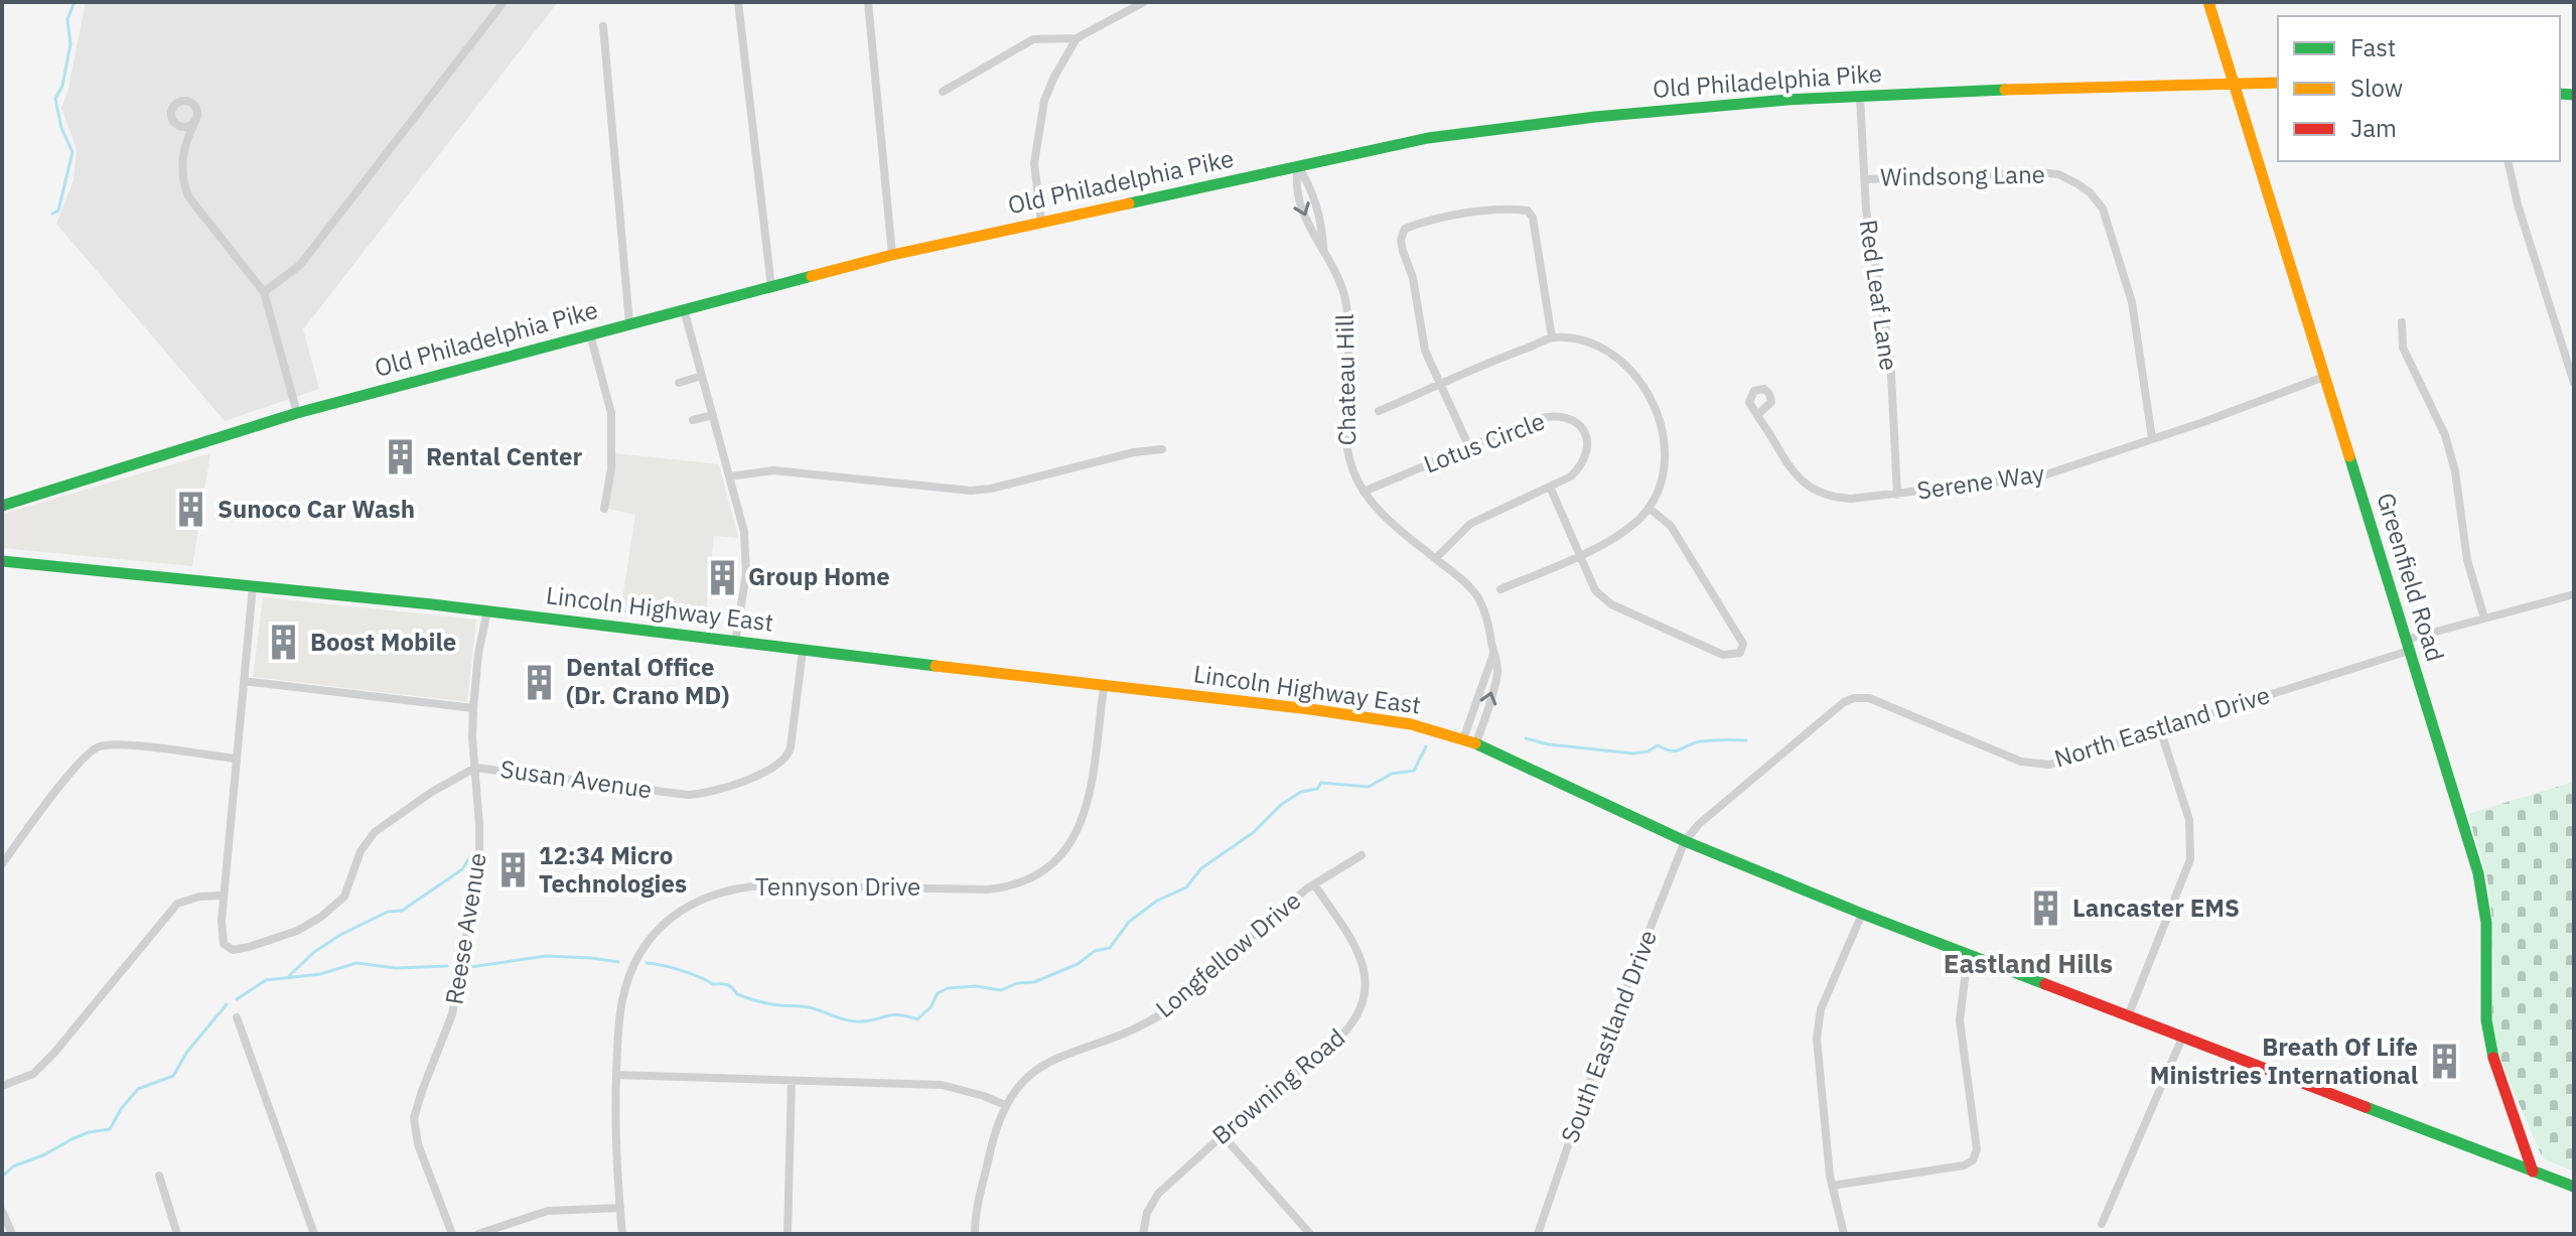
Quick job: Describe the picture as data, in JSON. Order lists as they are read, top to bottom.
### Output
{
  "streets": {
    "main road": ["Old Philadelphia Pike", "Greenfield Road", "Lincoln Highway East"],
    "street": [
      "Windsong Lane",
      "Red Leaf Lane",
      "Chateau Hill",
      "Lotus Circle",
      "Serene Way",
      "North Eastland Drive",
      "Susan Avenue",
      "Tennyson Drive",
      "Reese Avenue",
      "Longfellow Drive",
      "South Eastland Drive",
      "Browning Road"
    ]
  },
  "crossings": [
    ["Old Philadelphia Pike", "Red Leaf Lane"],
    ["Old Philadelphia Pike", "Chateau Hill"],
    ["Old Philadelphia Pike", "Greenfield Road"],
    ["Windsong Lane", "Red Leaf Lane"],
    ["Windsong Lane", "Serene Way"],
    ["Red Leaf Lane", "Serene Way"],
    ["Chateau Hill", "Lotus Circle"],
    ["Chateau Hill", "Lincoln Highway East"],
    ["Serene Way", "Greenfield Road"],
    ["Greenfield Road", "Lincoln Highway East"],
    ["Greenfield Road", "North Eastland Drive"],
    ["Lincoln Highway East", "North Eastland Drive"],
    ["Lincoln Highway East", "Susan Avenue"],
    ["Lincoln Highway East", "Tennyson Drive"],
    ["Lincoln Highway East", "Reese Avenue"],
    ["Lincoln Highway East", "South Eastland Drive"],
    ["North Eastland Drive", "South Eastland Drive"],
    ["Susan Avenue", "Reese Avenue"],
    ["Longfellow Drive", "Browning Road"]
  ],
  "districts": ["Eastland Hills"],
  "places": {
    "building": [
      "Rental Center",
      "Sunoco Car Wash",
      "Group Home",
      "Boost Mobile",
      "Dental Office (Dr. Crano MD)",
      "12:34 Micro Technologies",
      "Lancaster EMS",
      "Breath Of Life Ministries International"
    ]
  },
  "legend": ["Fast", "Slow", "Jam"]
}
